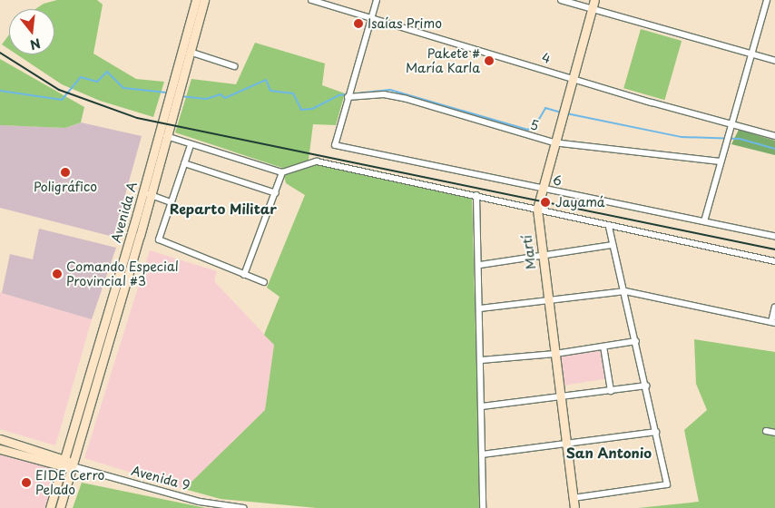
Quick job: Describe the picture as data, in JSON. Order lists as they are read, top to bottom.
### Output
{
  "streets": {
    "main road": ["Avenida A", "Martí", "Avenida 9"],
    "street": ["4", "5", "6"]
  },
  "crossings": [
    ["4", "Martí"],
    ["5", "6"],
    ["5", "Martí"],
    ["6", "Martí"],
    ["Avenida A", "Avenida 9"]
  ],
  "districts": ["Reparto Militar", "San Antonio"],
  "places": [
    "Isaías Primo",
    "Pakete # María Karla",
    "Poligráfico",
    "Jayamá",
    "Comando Especial Provincial #3",
    "EIDE Cerro Pelado"
  ],
  "north": "bottom"
}
